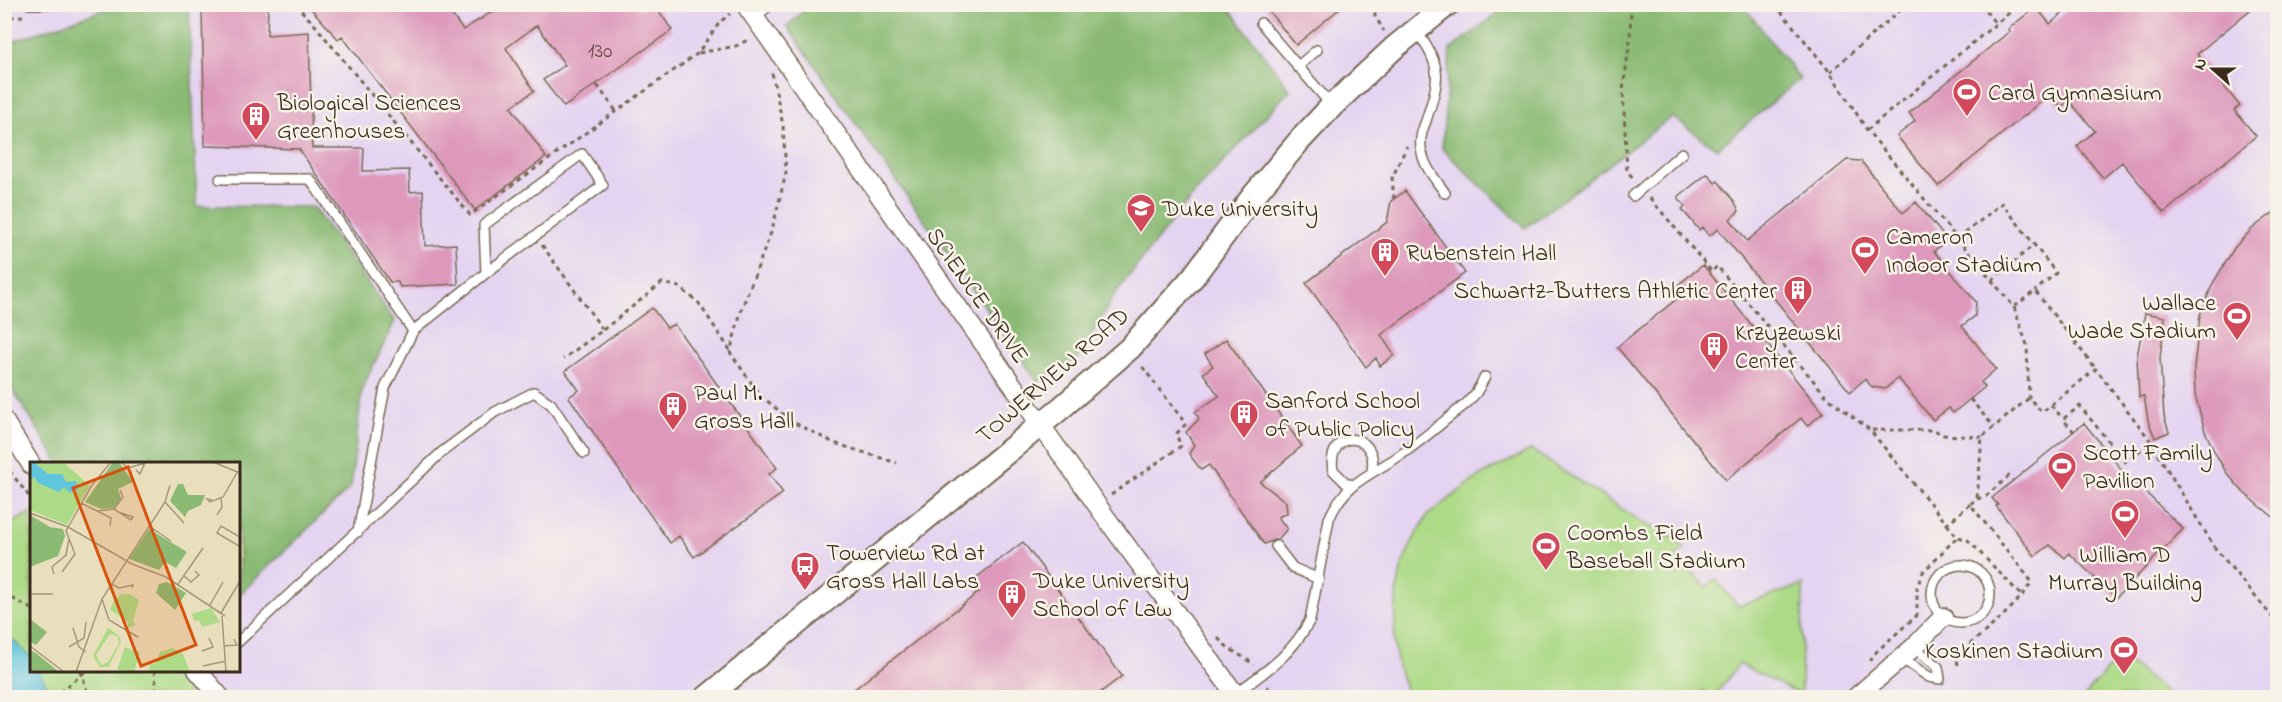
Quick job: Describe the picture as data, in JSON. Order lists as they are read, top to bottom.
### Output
{
  "streets": {
    "street": ["SCIENCE DRIVE", "TOWERVIEW ROAD"]
  },
  "crossings": [
    ["SCIENCE DRIVE", "TOWERVIEW ROAD"]
  ],
  "places": {
    "sports": [
      "Card Gymnasium",
      "Cameron Indoor Stadium",
      "Wallace Wade Stadium",
      "Scott Family Pavilion",
      "William D Murray Building",
      "Coombs Field Baseball Stadium",
      "Koskinen Stadium"
    ],
    "building": [
      "Biological Sciences Greenhouses",
      "Rubenstein Hall",
      "Schwartz-Butters Athletic Center",
      "Krzyzewski Center",
      "Paul M. Gross Hall",
      "Sanford School of Public Policy",
      "Duke University School of Law"
    ],
    "school or university": ["Duke University"],
    "bus stop": ["Towerview Rd at Gross Hall Labs"]
  },
  "house_numbers": ["130"],
  "north": "left"
}
